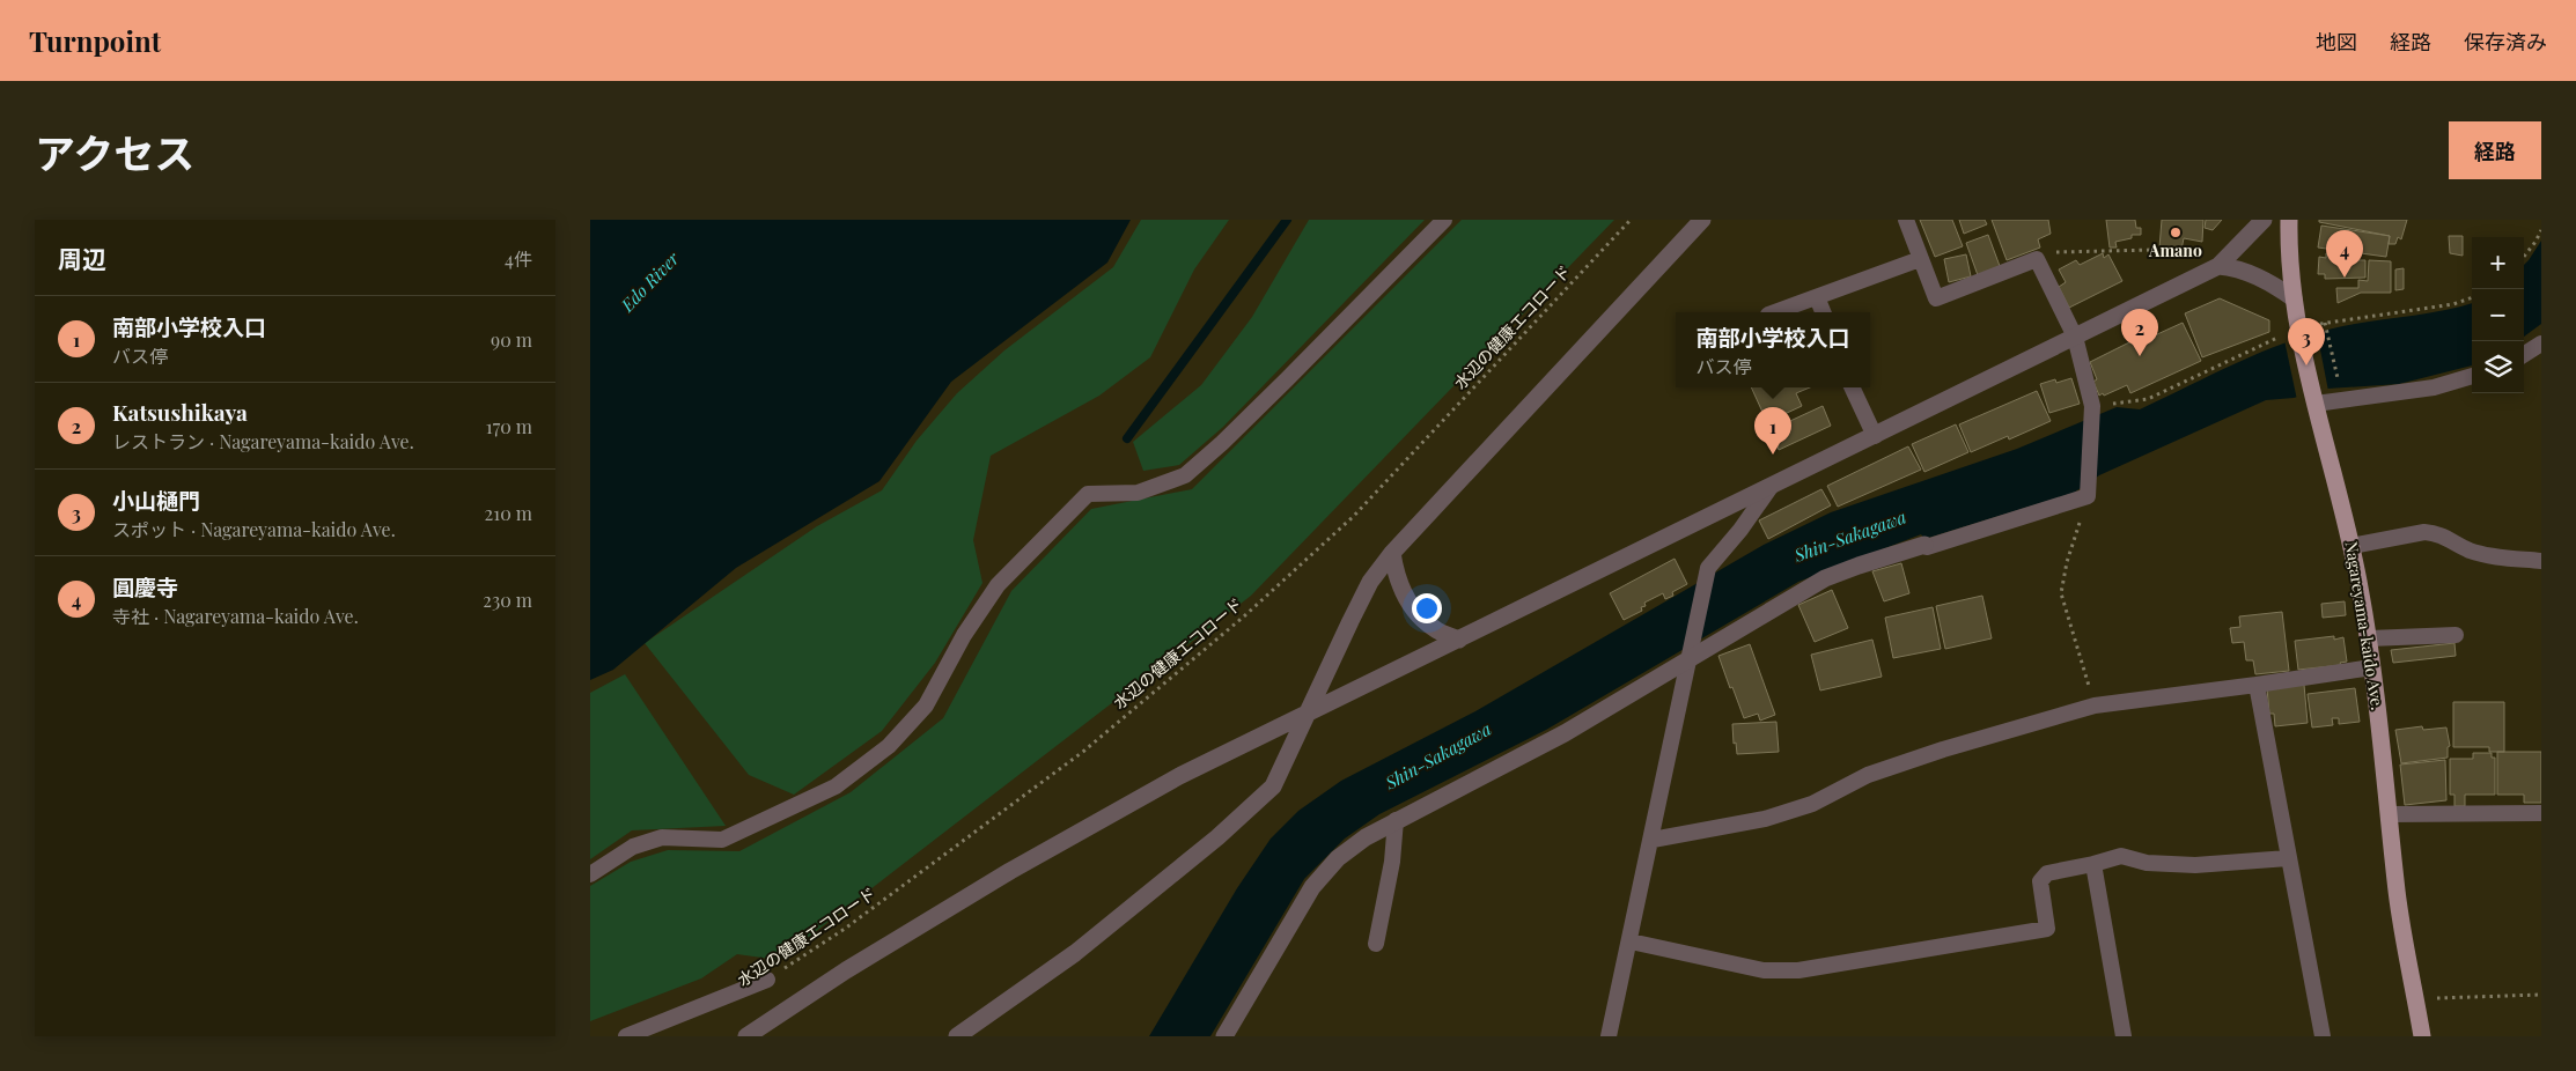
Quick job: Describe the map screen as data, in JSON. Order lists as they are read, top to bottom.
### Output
{
  "streets": {
    "main road": ["Nagareyama-kaido Ave."],
    "path": ["水辺の健康エコロード"]
  },
  "water": ["Edo River", "Shin-Sakagawa"],
  "places": ["Amano"],
  "page": {
    "header": "Turnpoint",
    "nav": ["地図", "経路", "保存済み"],
    "title": "アクセス",
    "buttons": "経路",
    "heading": ["周辺", "4件"],
    "pins": [
      "4",
      "2",
      "3",
      "1"
    ],
    "map_buttons": ["+", "−"],
    "list": [
      {
        "mark": "1",
        "name": "南部小学校入口",
        "note": "バス停",
        "value": "90 m"
      },
      {
        "mark": "2",
        "name": "Katsushikaya",
        "note": "レストラン · Nagareyama-kaido Ave.",
        "value": "170 m"
      },
      {
        "mark": "3",
        "name": "小山樋門",
        "note": "スポット · Nagareyama-kaido Ave.",
        "value": "210 m"
      },
      {
        "mark": "4",
        "name": "圓慶寺",
        "note": "寺社 · Nagareyama-kaido Ave.",
        "value": "230 m"
      }
    ],
    "popup": ["南部小学校入口", "バス停"]
  }
}
